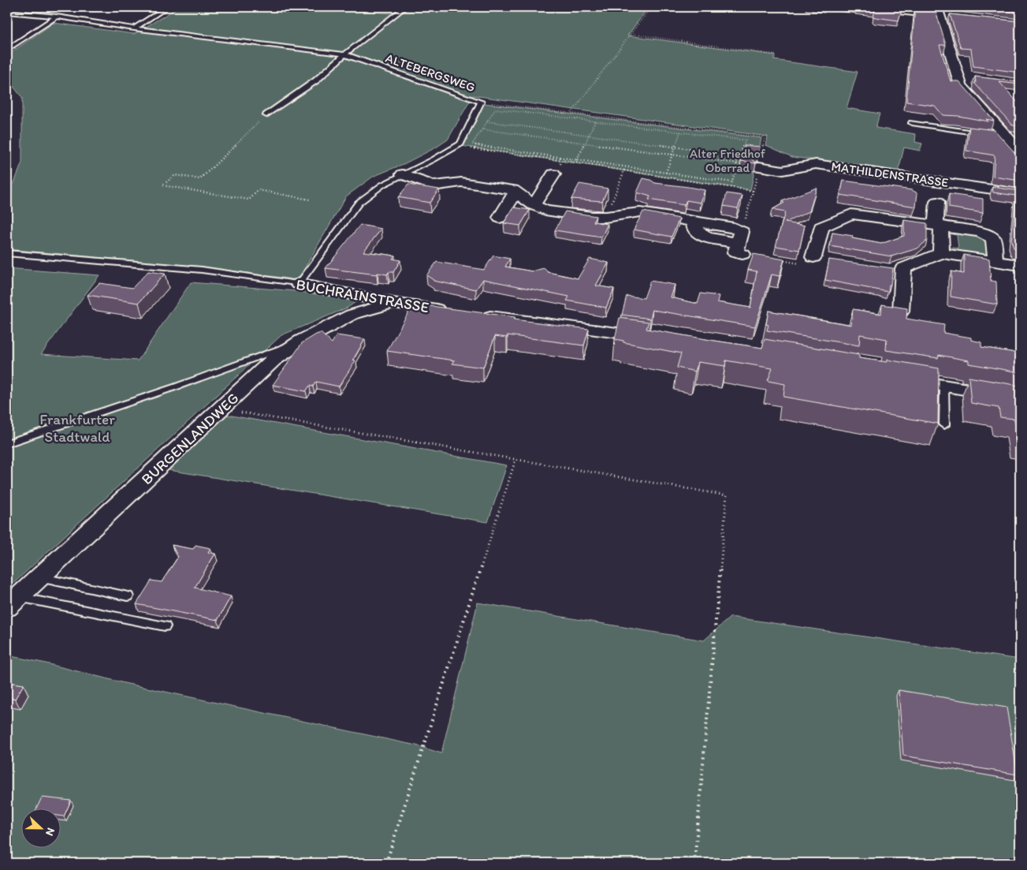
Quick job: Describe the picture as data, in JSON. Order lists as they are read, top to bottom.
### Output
{
  "streets": {
    "street": ["MATHILDENSTRASSE", "BUCHRAINSTRASSE", "BURGENLANDWEG"],
    "lane": ["ALTEBERGSWEG"]
  },
  "crossings": [
    ["BUCHRAINSTRASSE", "BURGENLANDWEG"]
  ],
  "parks": ["Alter Friedhof Oberrad", "Frankfurter Stadtwald"],
  "north": "right"
}
